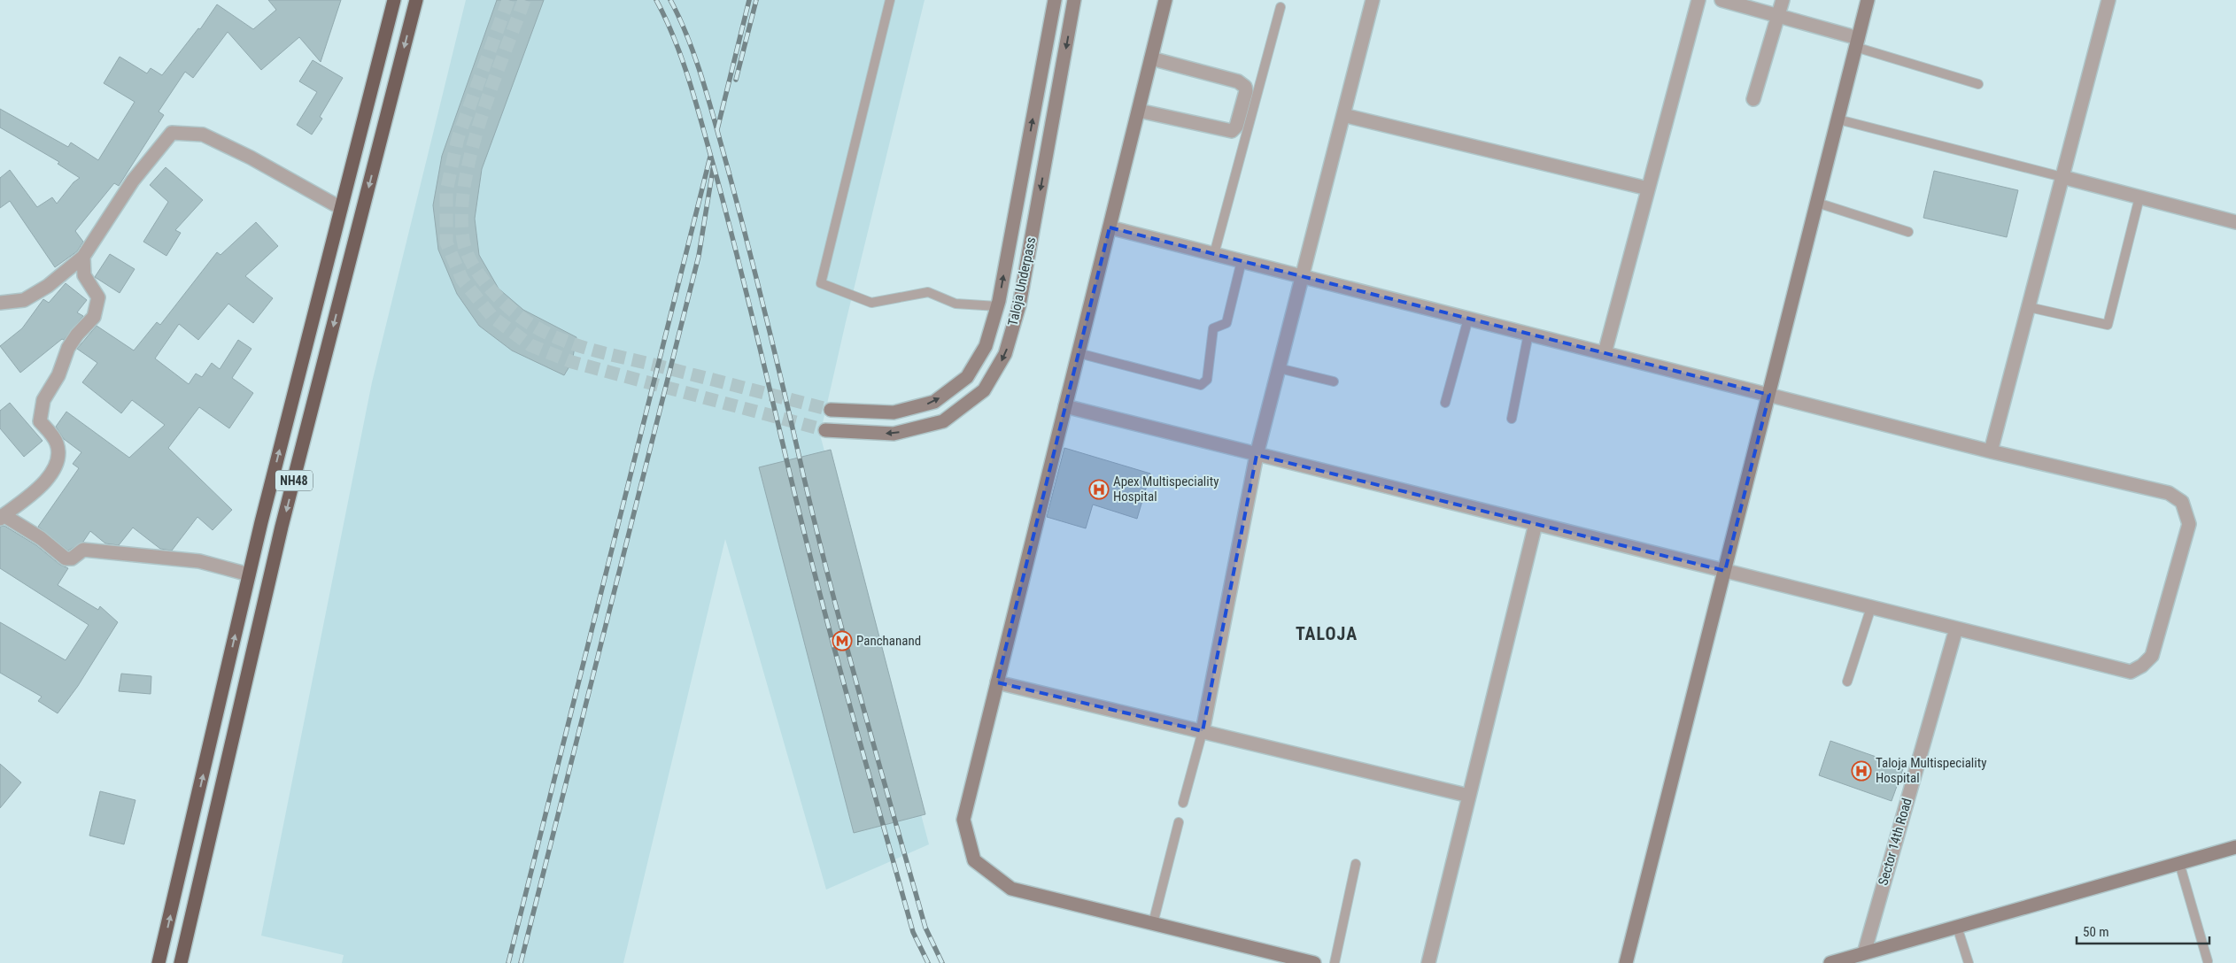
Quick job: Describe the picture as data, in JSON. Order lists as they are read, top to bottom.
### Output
{
  "streets": {
    "highway": ["NH48"],
    "street": ["Taloja Underpass", "Sector 14th Road"]
  },
  "districts": ["TALOJA"],
  "places": {
    "hospital": ["Apex Multispeciality Hospital", "Taloja Multispeciality Hospital"],
    "metro station": ["Panchanand"]
  },
  "scale_bar": "50 m"
}
